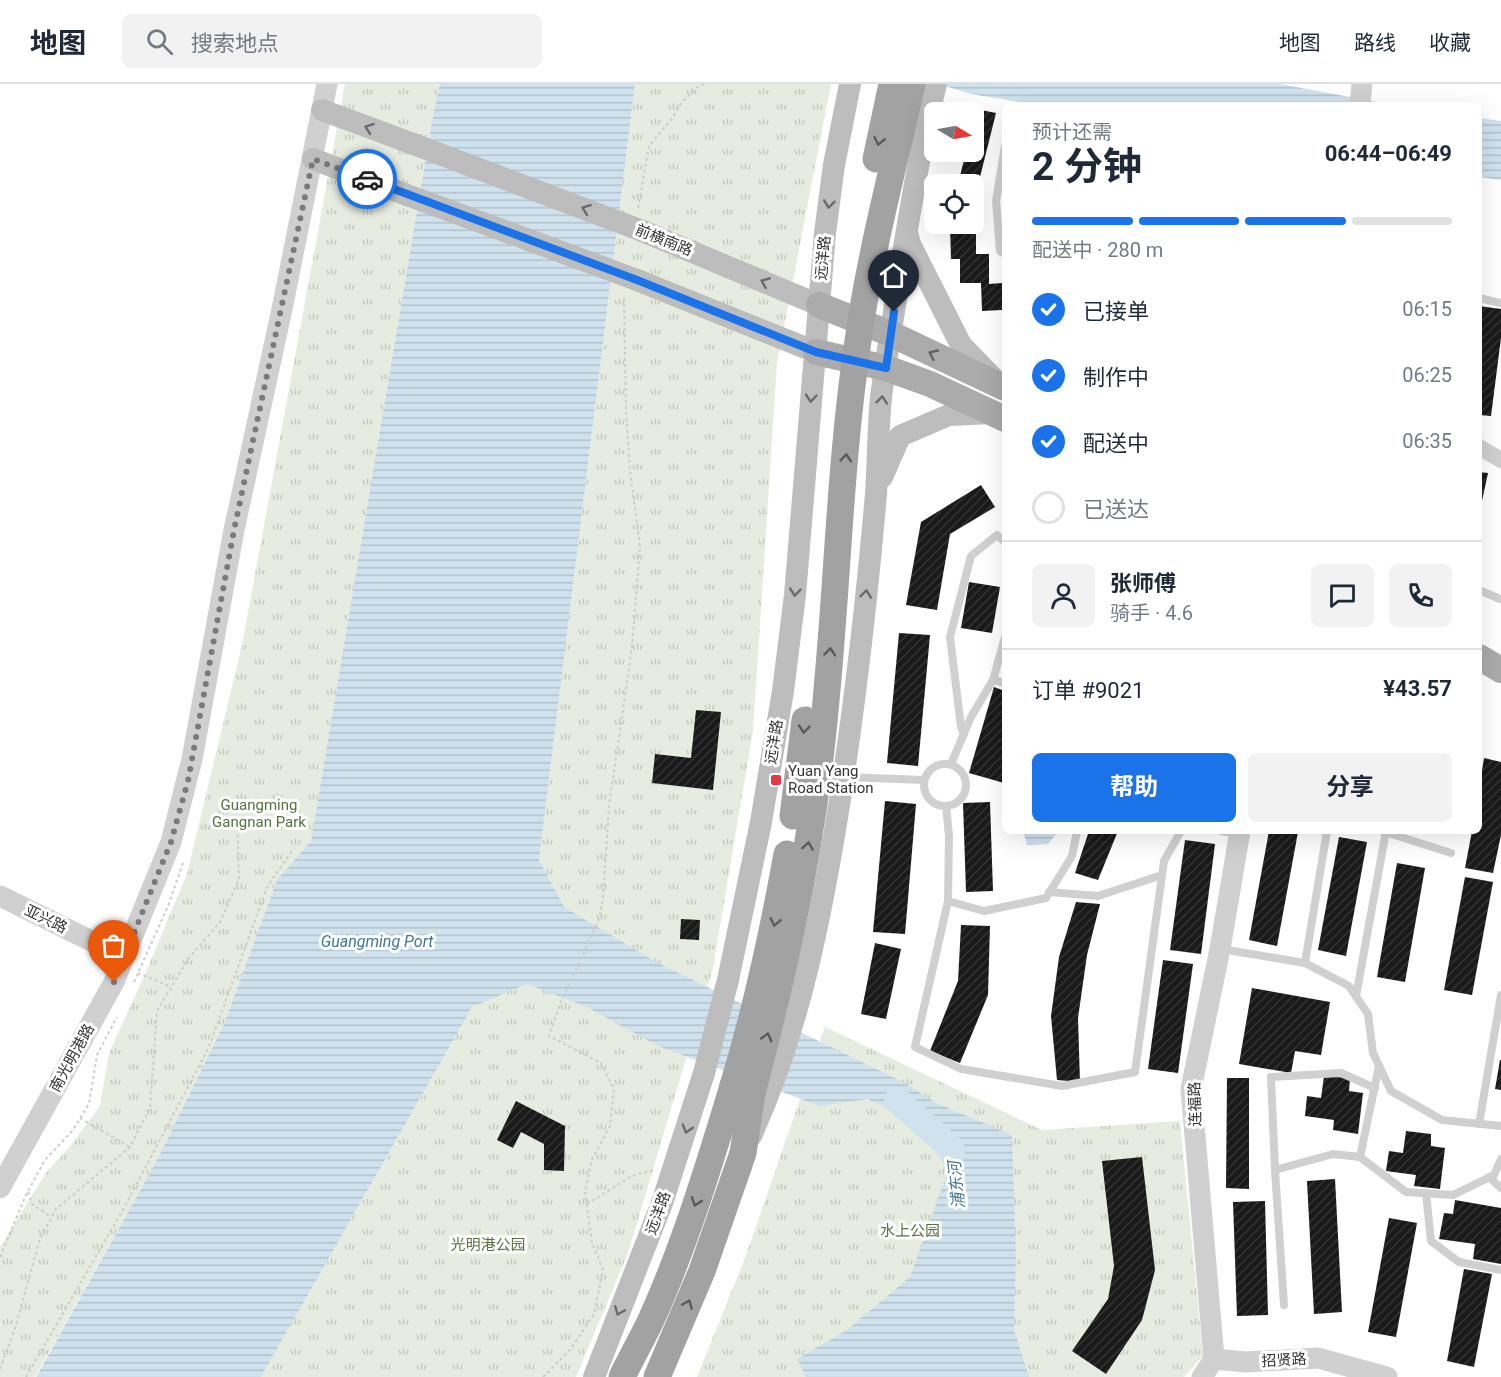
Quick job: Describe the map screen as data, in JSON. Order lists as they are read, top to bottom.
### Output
{
  "streets": {
    "main road": ["前横南路", "远洋路"],
    "street": [
      "亚兴路",
      "南光明港路",
      "连福路",
      "招贤路"
    ]
  },
  "crossings": [
    ["前横南路", "远洋路"],
    ["前横南路", "南光明港路"],
    ["亚兴路", "南光明港路"],
    ["连福路", "招贤路"]
  ],
  "water": ["Guangming Port", "浦东河"],
  "parks": ["Guangming Gangnan Park", "水上公园", "光明港公园"],
  "places": {
    "transit": ["Yuan Yang Road Station"]
  },
  "north": "right",
  "page": {
    "header": "地图",
    "search": "搜索地点",
    "nav": ["地图", "路线", "收藏"],
    "heading": ["2 分钟", "预计还需", "06:44–06:49"],
    "panel": [
      "张师傅",
      "骑手 · 4.6",
      "订单 #9021",
      "¥43.57"
    ],
    "bar": "配送中 · 280 m",
    "list": [
      ["已接单", "06:15"],
      ["制作中", "06:25"],
      ["配送中", "06:35"],
      "已送达"
    ],
    "buttons": ["帮助", "分享"]
  }
}
